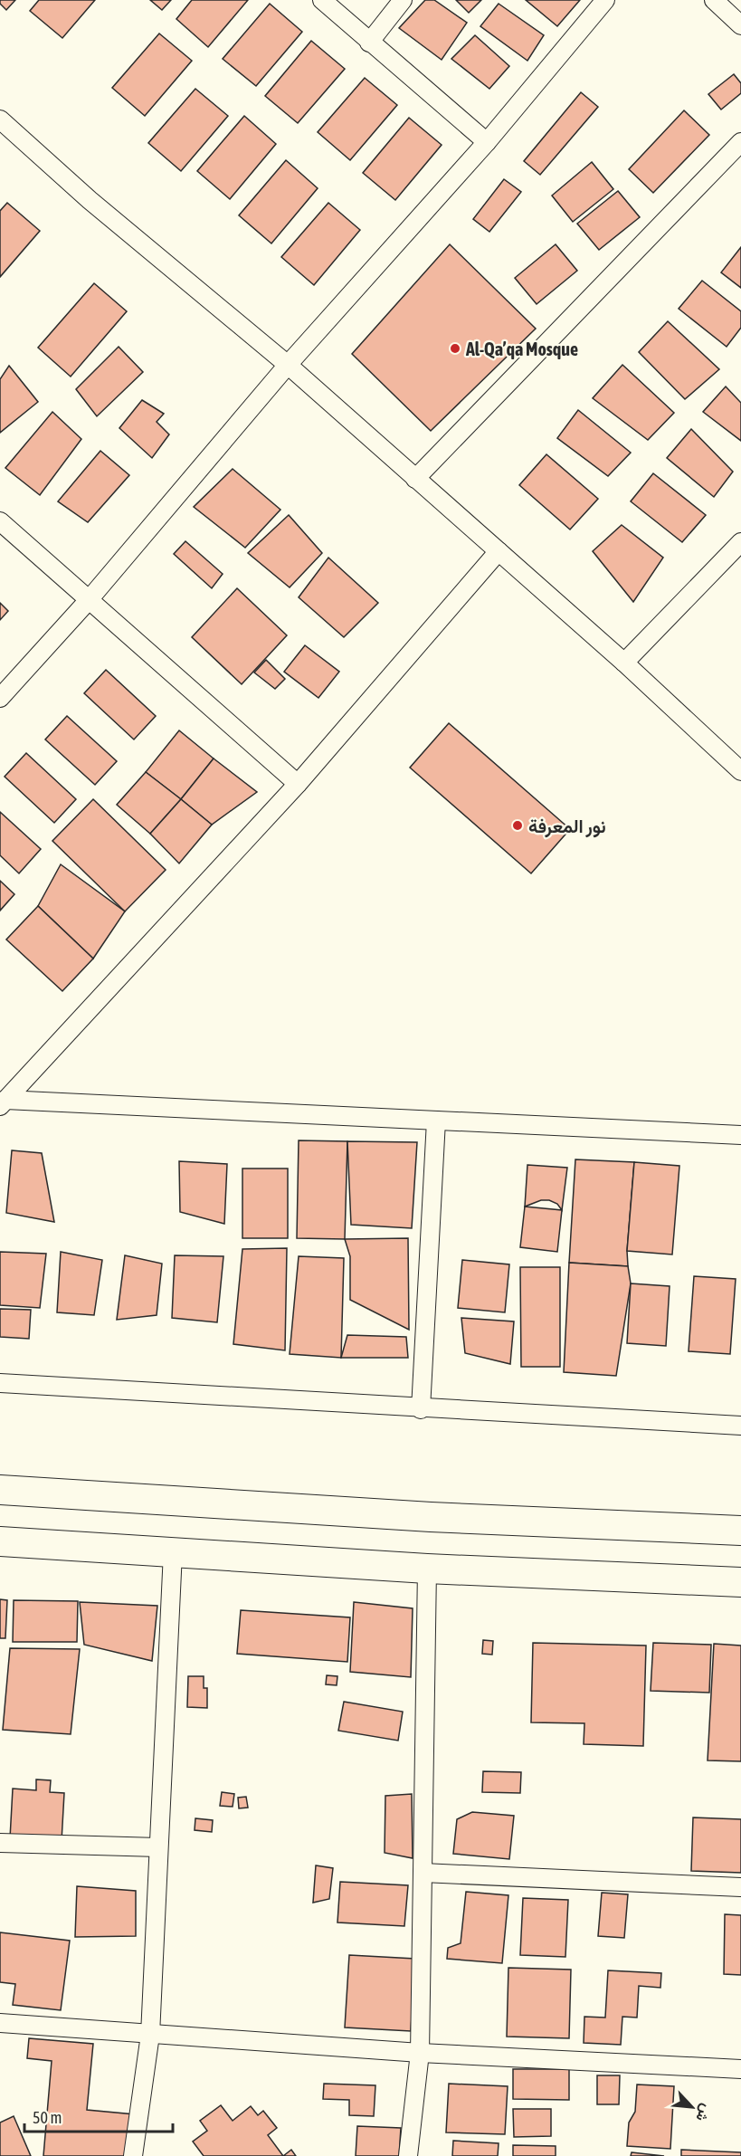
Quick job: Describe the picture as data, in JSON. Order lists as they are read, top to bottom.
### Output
{
  "places": ["Al-Qa’qa Mosque", "نور المعرفة"],
  "scale_bar": "50 m",
  "north": "bottom right"
}
